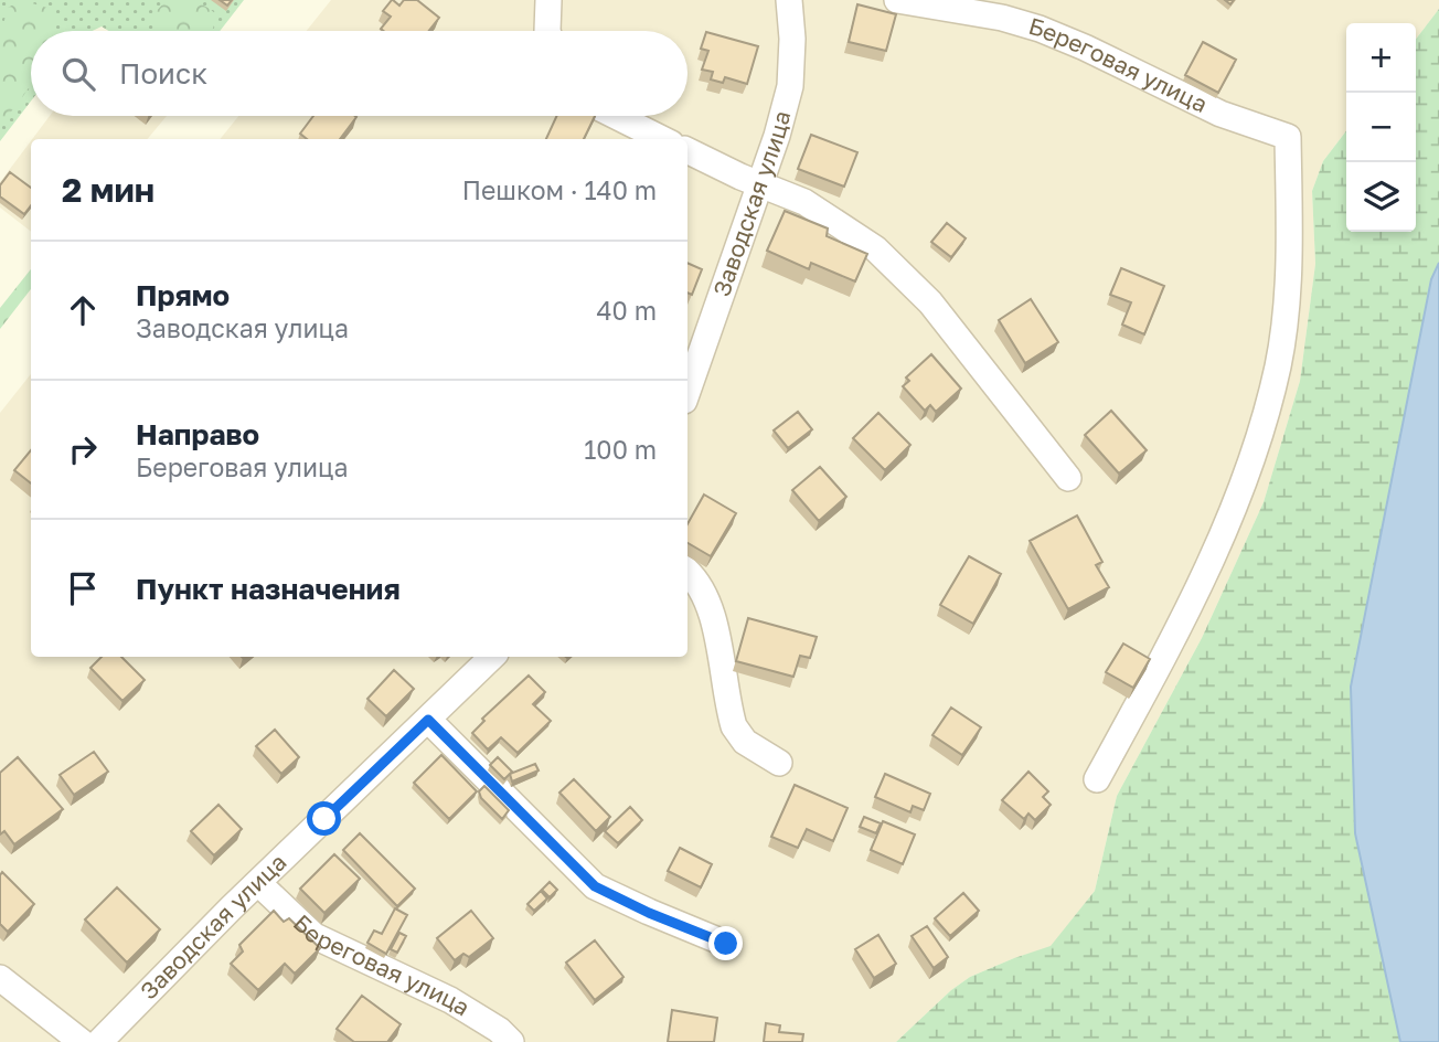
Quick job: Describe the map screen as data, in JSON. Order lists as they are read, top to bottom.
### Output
{
  "streets": {
    "street": ["Береговая улица", "Заводская улица"]
  },
  "crossings": [
    ["Береговая улица", "Заводская улица"]
  ],
  "page": {
    "map_buttons": ["+", "−"],
    "search": "Поиск",
    "heading": ["2 мин", "Пешком · 140 m"],
    "list": [
      ["Прямо", "Заводская улица", "40 m"],
      ["Направо", "Береговая улица", "100 m"],
      "Пункт назначения"
    ]
  }
}
